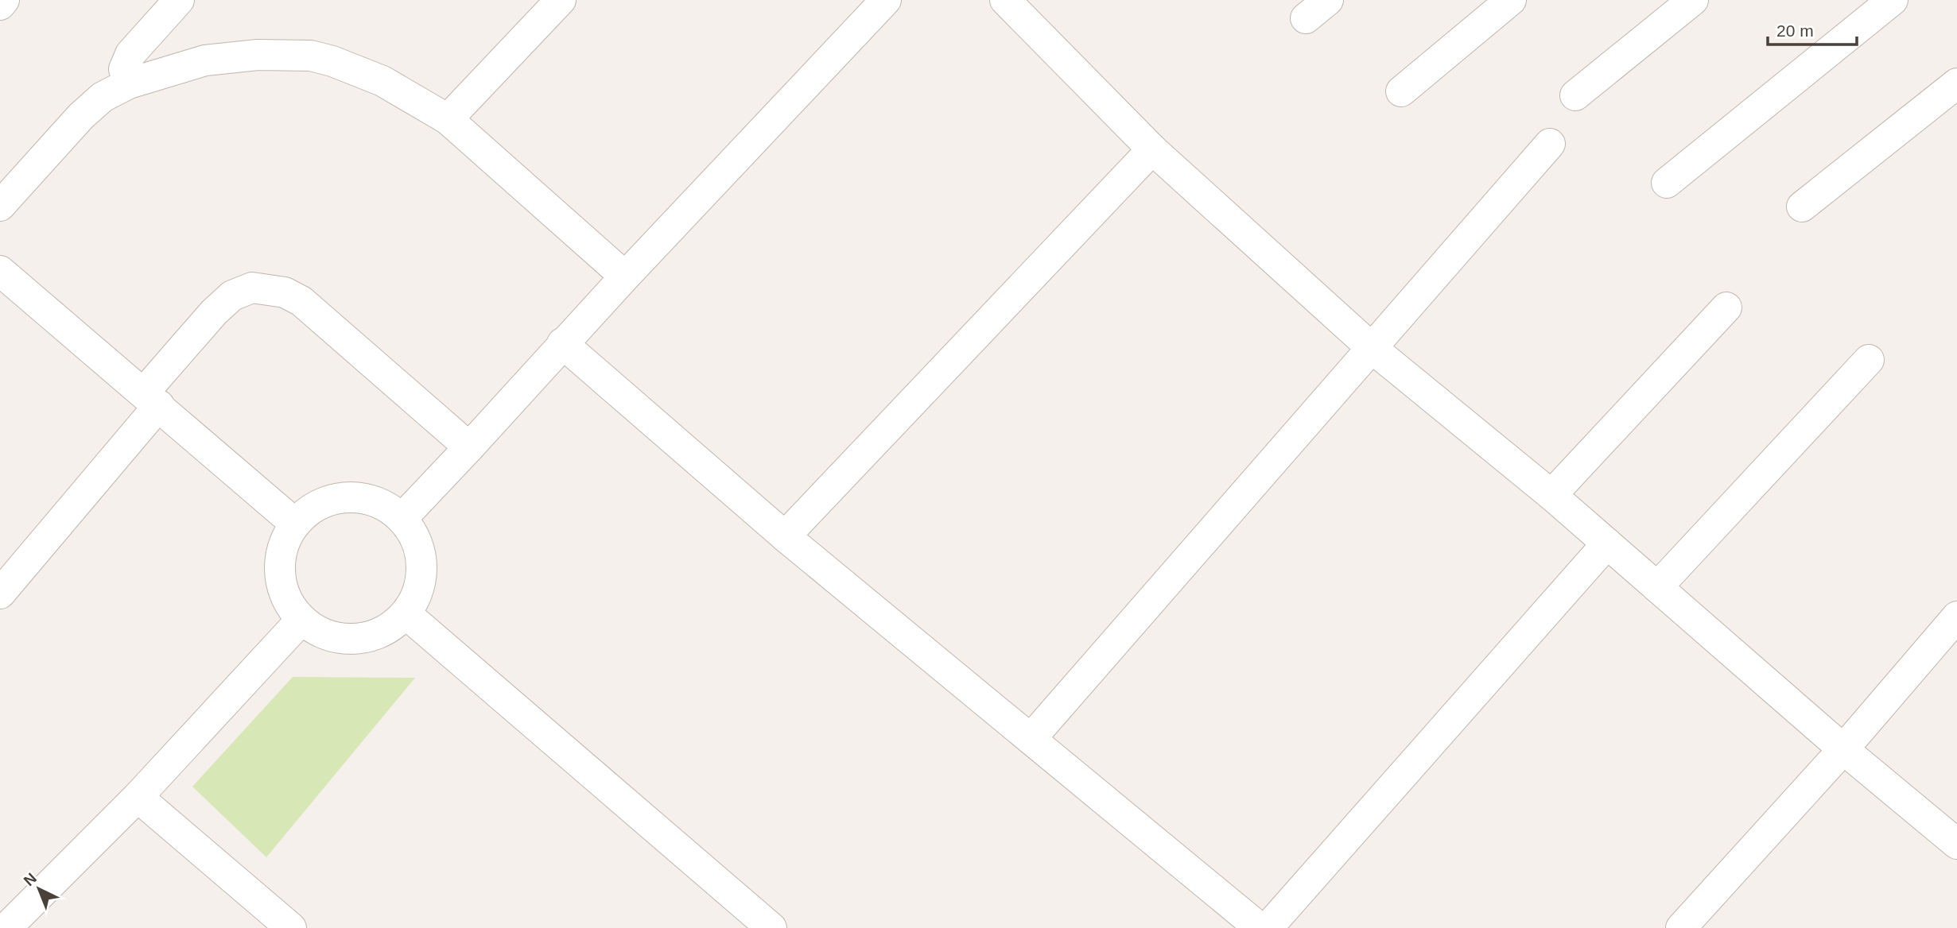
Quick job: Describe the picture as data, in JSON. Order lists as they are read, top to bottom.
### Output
{
  "scale_bar": "20 m",
  "north": "top left"
}
